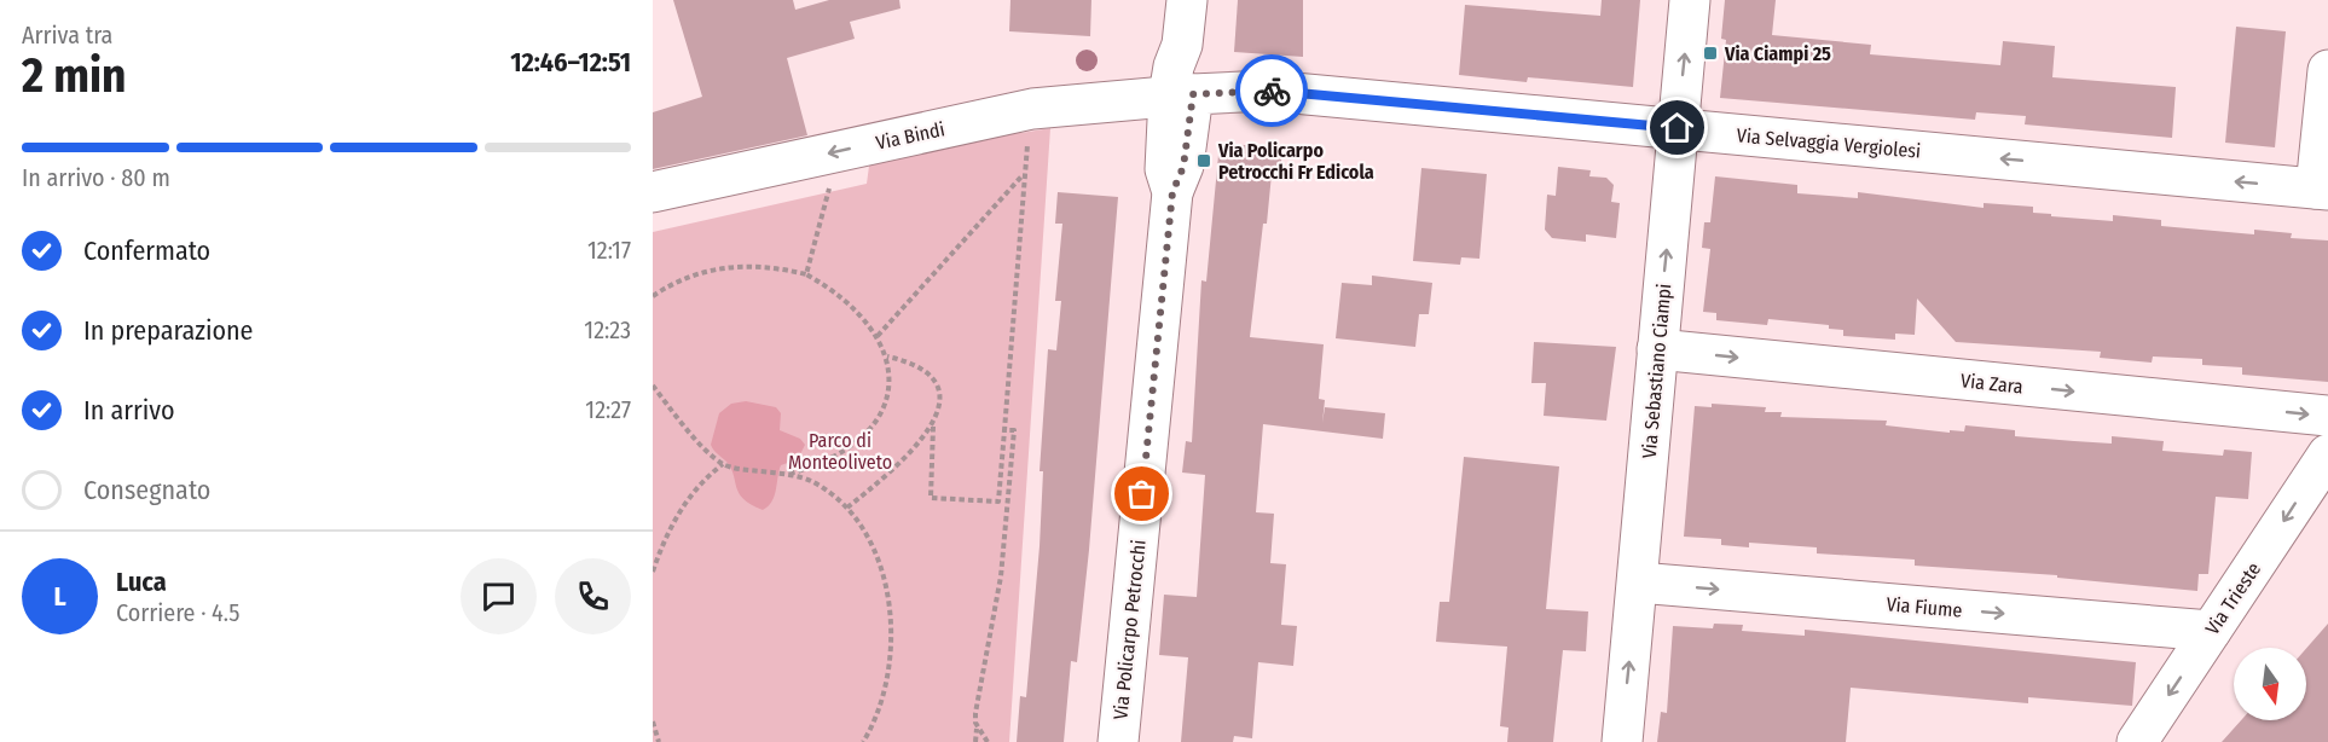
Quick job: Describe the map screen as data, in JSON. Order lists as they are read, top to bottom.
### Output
{
  "streets": {
    "street": [
      "Via Bindi",
      "Via Selvaggia Vergiolesi",
      "Via Sebastiano Ciampi",
      "Via Zara",
      "Via Trieste",
      "Via Fiume",
      "Via Policarpo Petrocchi"
    ]
  },
  "crossings": [
    ["Via Bindi", "Via Selvaggia Vergiolesi"],
    ["Via Bindi", "Via Policarpo Petrocchi"],
    ["Via Selvaggia Vergiolesi", "Via Sebastiano Ciampi"],
    ["Via Selvaggia Vergiolesi", "Via Policarpo Petrocchi"],
    ["Via Sebastiano Ciampi", "Via Zara"],
    ["Via Sebastiano Ciampi", "Via Fiume"],
    ["Via Trieste", "Via Fiume"]
  ],
  "one_way": [
    "Via Selvaggia Vergiolesi",
    "Via Sebastiano Ciampi",
    "Via Zara",
    "Via Trieste",
    "Via Fiume"
  ],
  "parks": ["Parco di Monteoliveto"],
  "places": {
    "transit": ["Via Ciampi 25", "Via Policarpo Petrocchi Fr Edicola"]
  },
  "north": "bottom",
  "page": {
    "heading": ["2 min", "Arriva tra", "12:46–12:51"],
    "panel": ["Luca", "Corriere · 4.5"],
    "bar": "In arrivo · 80 m",
    "list": [
      ["Confermato", "12:17"],
      ["In preparazione", "12:23"],
      ["In arrivo", "12:27"],
      "Consegnato"
    ],
    "round": "L"
  }
}
